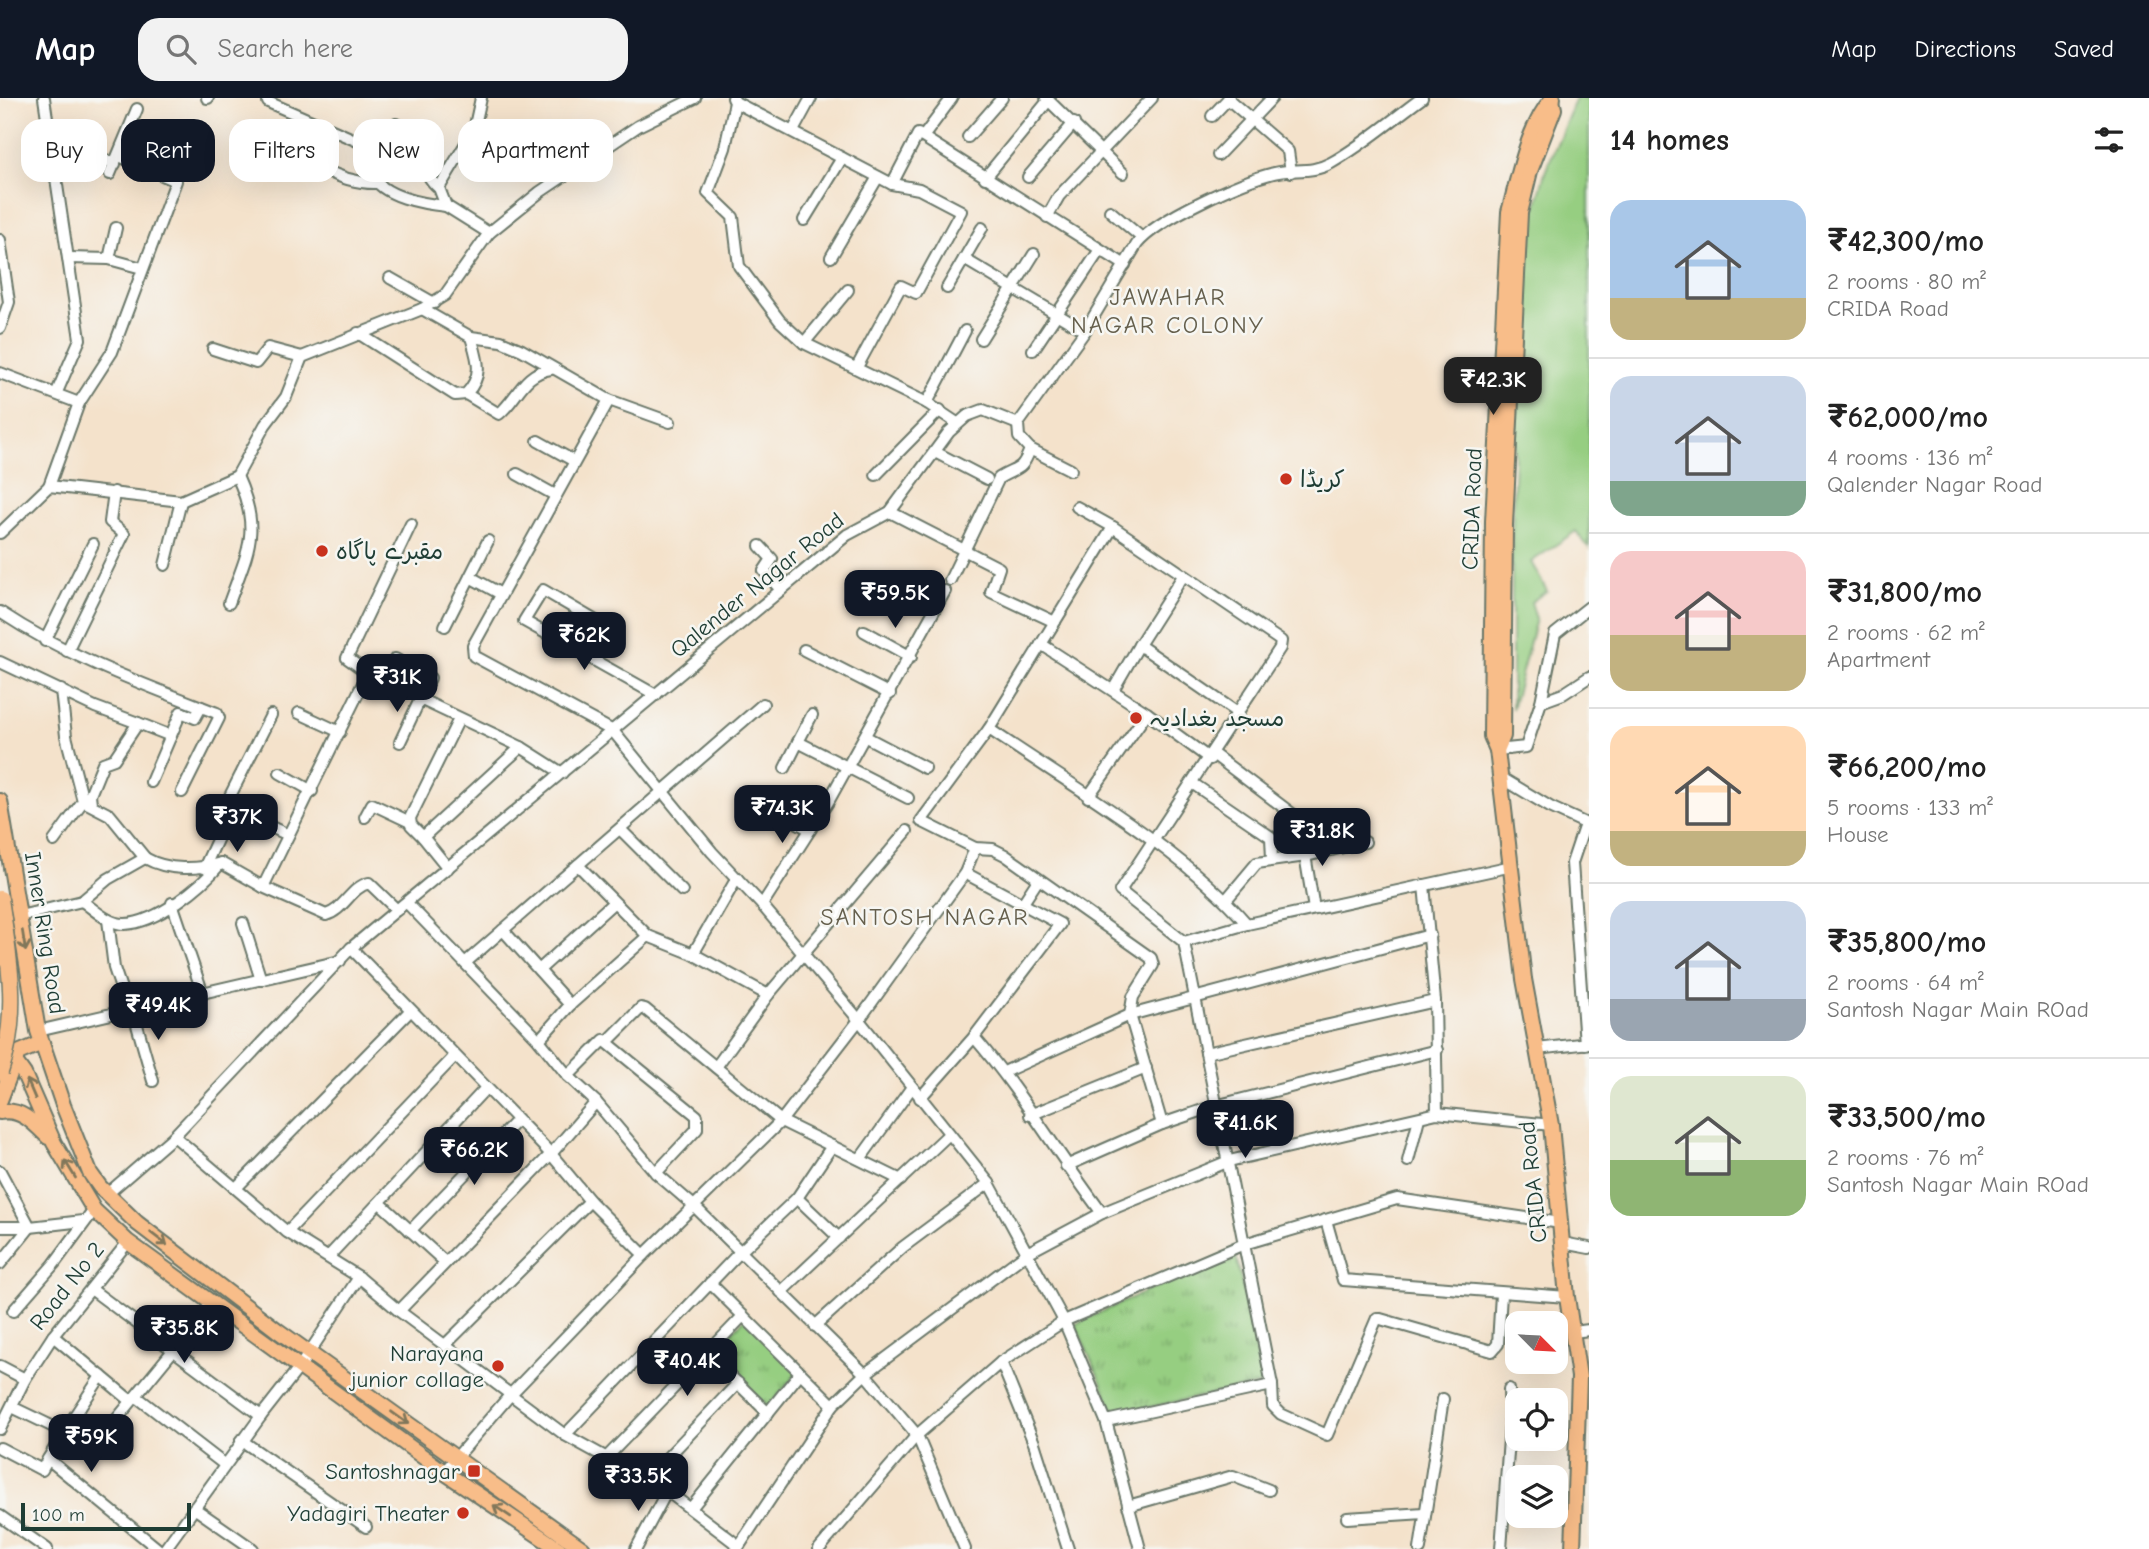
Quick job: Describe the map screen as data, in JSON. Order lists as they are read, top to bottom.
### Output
{
  "streets": {
    "main road": ["CRIDA Road", "Inner Ring Road"],
    "street": ["Qalender Nagar Road", "Road No 2"]
  },
  "one_way": ["Inner Ring Road"],
  "districts": ["JAWAHAR NAGAR COLONY", "SANTOSH NAGAR"],
  "places": {
    "other": [
      "کریڈا",
      "مقبرے پاگاہ",
      "مسجد بغدادیہ",
      "Narayana junior collage",
      "Yadagiri Theater"
    ],
    "transit": ["Santoshnagar"]
  },
  "scale_bar": "100 m",
  "north": "bottom right",
  "page": {
    "header": "Map",
    "search": "Search here",
    "nav": ["Map", "Directions", "Saved"],
    "heading": "14 homes",
    "chip": [
      "Buy",
      "Rent",
      "Filters",
      "New",
      "Apartment"
    ],
    "list": [
      {
        "name": "₹42,300/mo",
        "note": "2 rooms · 80 m² · CRIDA Road"
      },
      {
        "name": "₹62,000/mo",
        "note": "4 rooms · 136 m² · Qalender Nagar Road"
      },
      {
        "name": "₹31,800/mo",
        "note": "2 rooms · 62 m² · Apartment"
      },
      {
        "name": "₹66,200/mo",
        "note": "5 rooms · 133 m² · House"
      },
      {
        "name": "₹35,800/mo",
        "note": "2 rooms · 64 m² · Santosh Nagar Main ROad"
      },
      {
        "name": "₹33,500/mo",
        "note": "2 rooms · 76 m² · Santosh Nagar Main ROad"
      }
    ],
    "price": [
      "₹42.3K",
      "₹59.5K",
      "₹62K",
      "₹31K",
      "₹74.3K",
      "₹37K",
      "₹31.8K",
      "₹49.4K",
      "₹41.6K",
      "₹66.2K",
      "₹35.8K",
      "₹40.4K",
      "₹59K",
      "₹33.5K"
    ],
    "scale": "100 m"
  }
}
